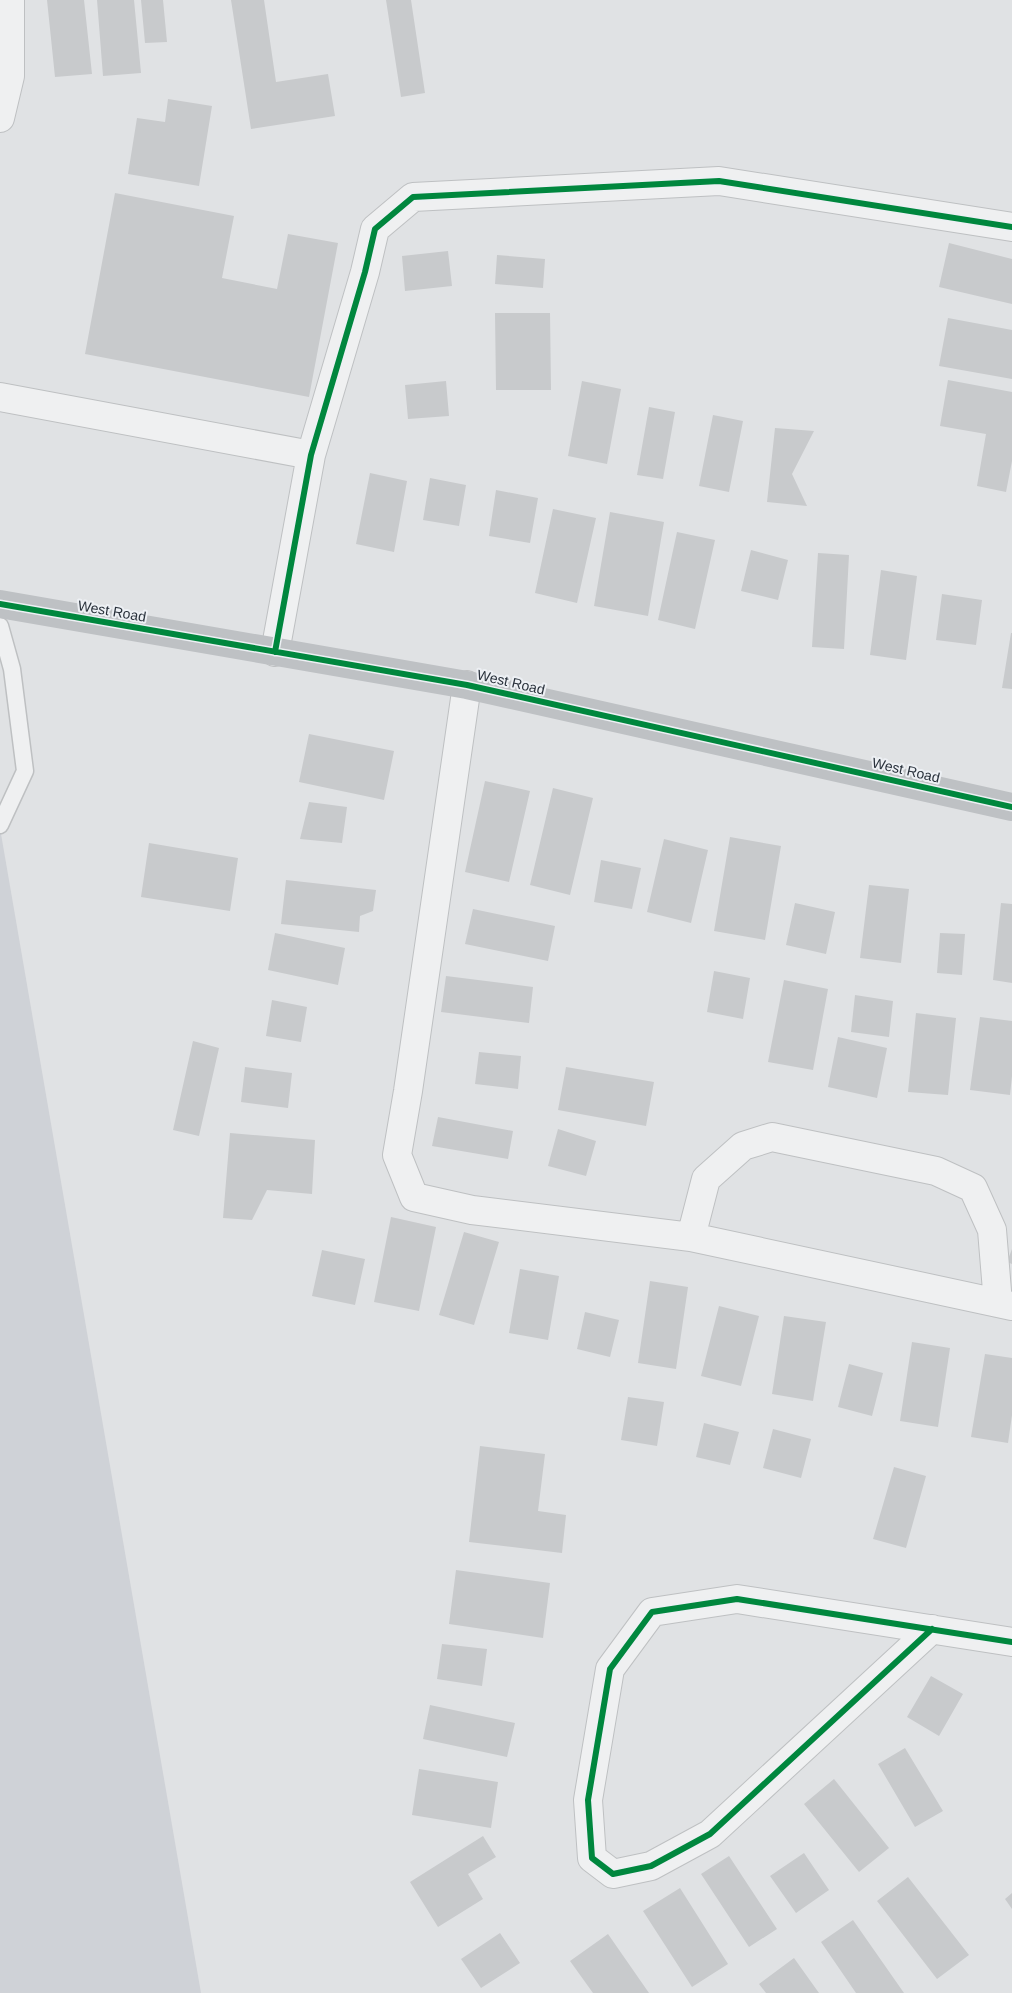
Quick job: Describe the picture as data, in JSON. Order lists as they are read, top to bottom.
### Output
{
  "streets": {
    "street": ["West Road"]
  }
}
